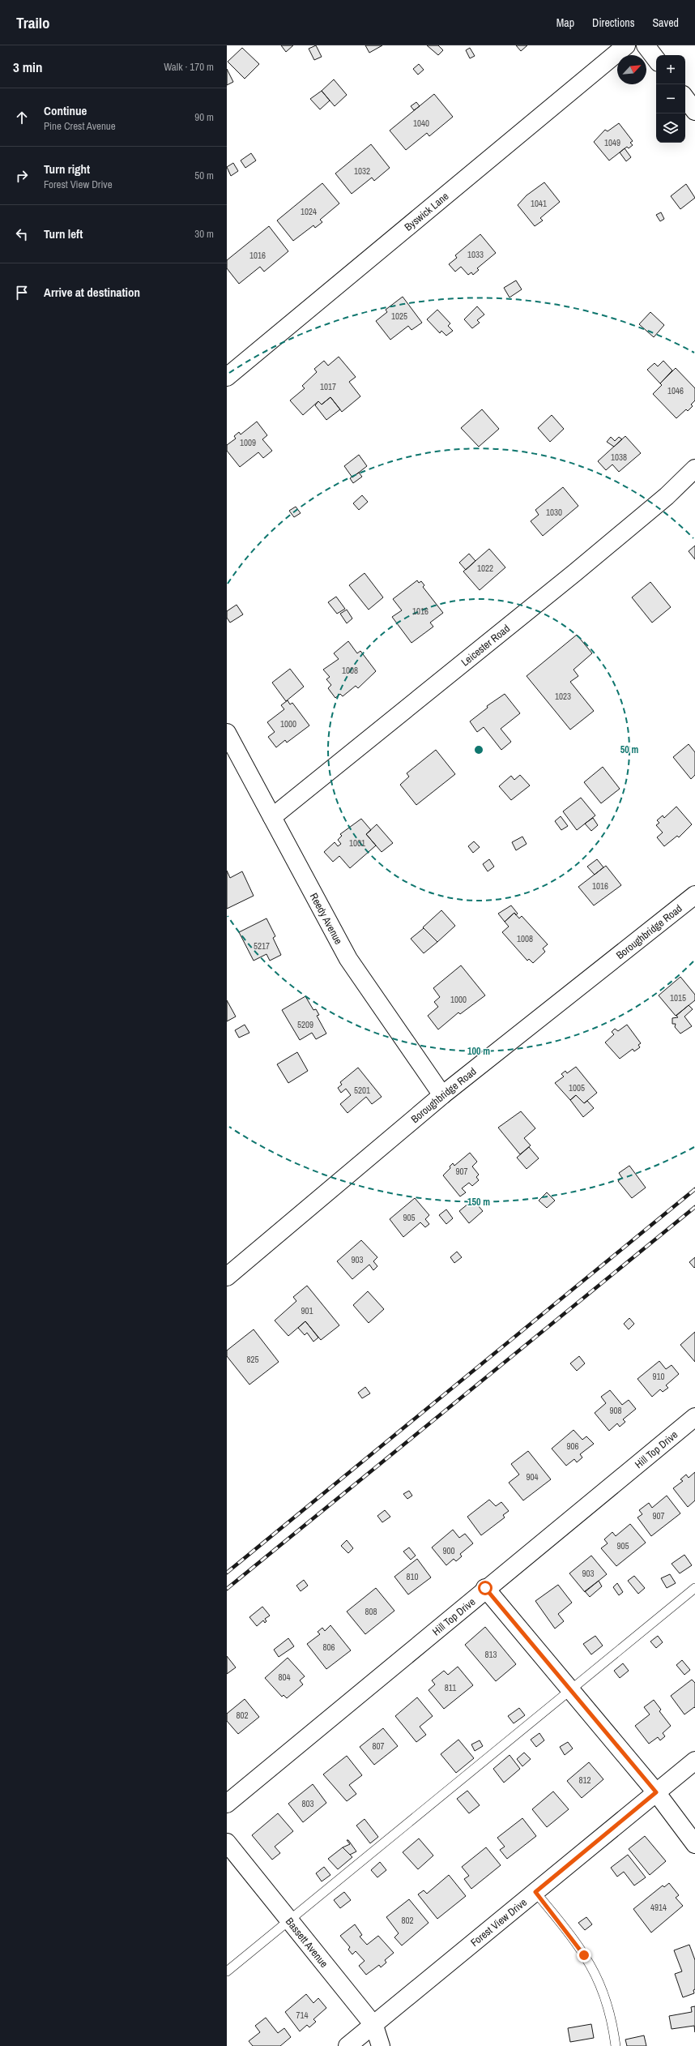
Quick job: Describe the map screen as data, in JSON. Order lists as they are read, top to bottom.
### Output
{
  "streets": {
    "street": [
      "Byswick Lane",
      "Leicester Road",
      "Reedy Avenue",
      "Boroughbridge Road",
      "Hill Top Drive",
      "Forest View Drive",
      "Bassett Avenue"
    ]
  },
  "crossings": [
    ["Leicester Road", "Reedy Avenue"],
    ["Reedy Avenue", "Boroughbridge Road"],
    ["Forest View Drive", "Bassett Avenue"]
  ],
  "house_numbers": [
    "1040",
    "1049",
    "1032",
    "1041",
    "1024",
    "1033",
    "1016",
    "1025",
    "1017",
    "1046",
    "1009",
    "1038",
    "1030",
    "1022",
    "1016",
    "1008",
    "1023",
    "1000",
    "1001",
    "1016",
    "1008",
    "5217",
    "1015",
    "1000",
    "5209",
    "1005",
    "5201",
    "907",
    "905",
    "903",
    "901",
    "825",
    "910",
    "908",
    "906",
    "904",
    "907",
    "905",
    "900",
    "903",
    "810",
    "808",
    "806",
    "813",
    "804",
    "811",
    "802",
    "807",
    "812",
    "803",
    "4914",
    "802",
    "714"
  ],
  "north": "top right",
  "page": {
    "header": "Trailo",
    "nav": ["Map", "Directions", "Saved"],
    "heading": ["3 min", "Walk · 170 m"],
    "map_buttons": ["+", "−"],
    "list": [
      ["Continue", "Pine Crest Avenue", "90 m"],
      ["Turn right", "Forest View Drive", "50 m"],
      ["Turn left", "30 m"],
      "Arrive at destination"
    ]
  },
  "rings": ["50 m", "100 m", "150 m"]
}
